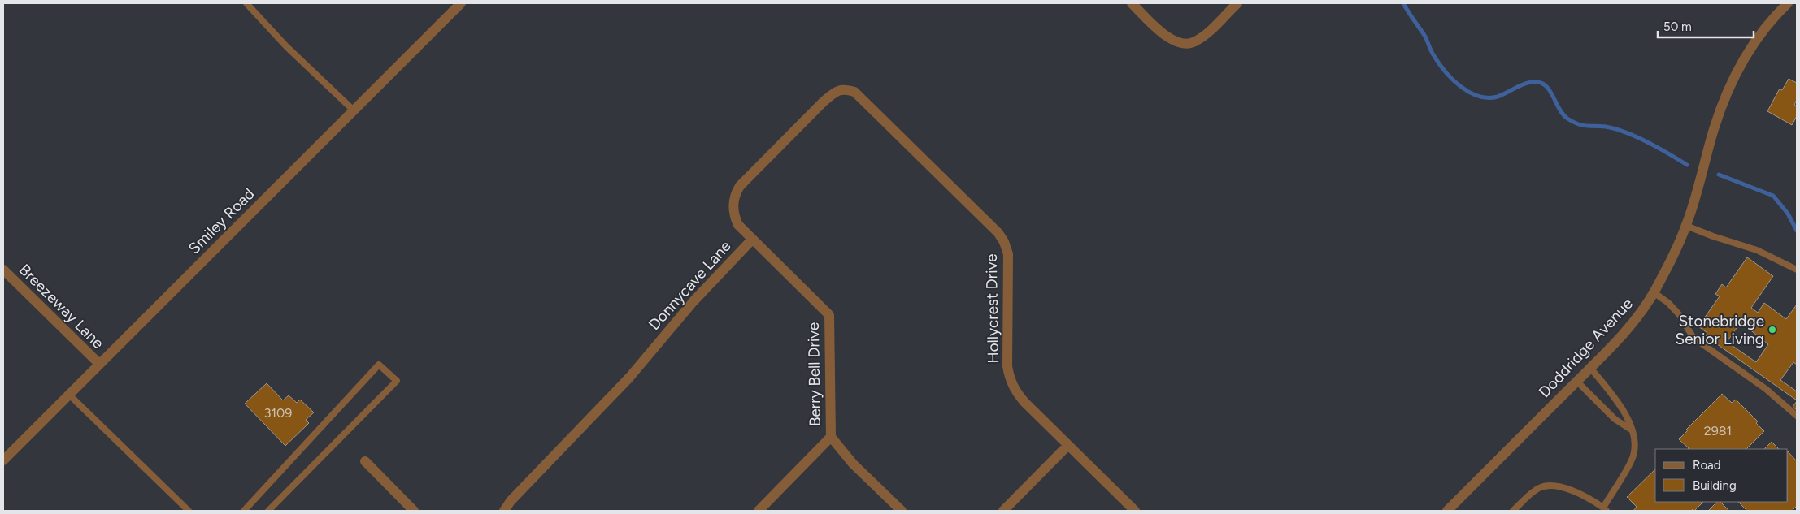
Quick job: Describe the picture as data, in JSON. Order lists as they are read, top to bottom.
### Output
{
  "streets": {
    "street": [
      "Smiley Road",
      "Donnycave Lane",
      "Breezeway Lane",
      "Hollycrest Drive",
      "Doddridge Avenue",
      "Berry Bell Drive"
    ]
  },
  "crossings": [
    ["Smiley Road", "Breezeway Lane"],
    ["Donnycave Lane", "Hollycrest Drive"],
    ["Donnycave Lane", "Berry Bell Drive"]
  ],
  "places": ["Stonebridge Senior Living"],
  "house_numbers": ["3109", "2981"],
  "legend": ["Road", "Building"],
  "scale_bar": "50 m"
}
